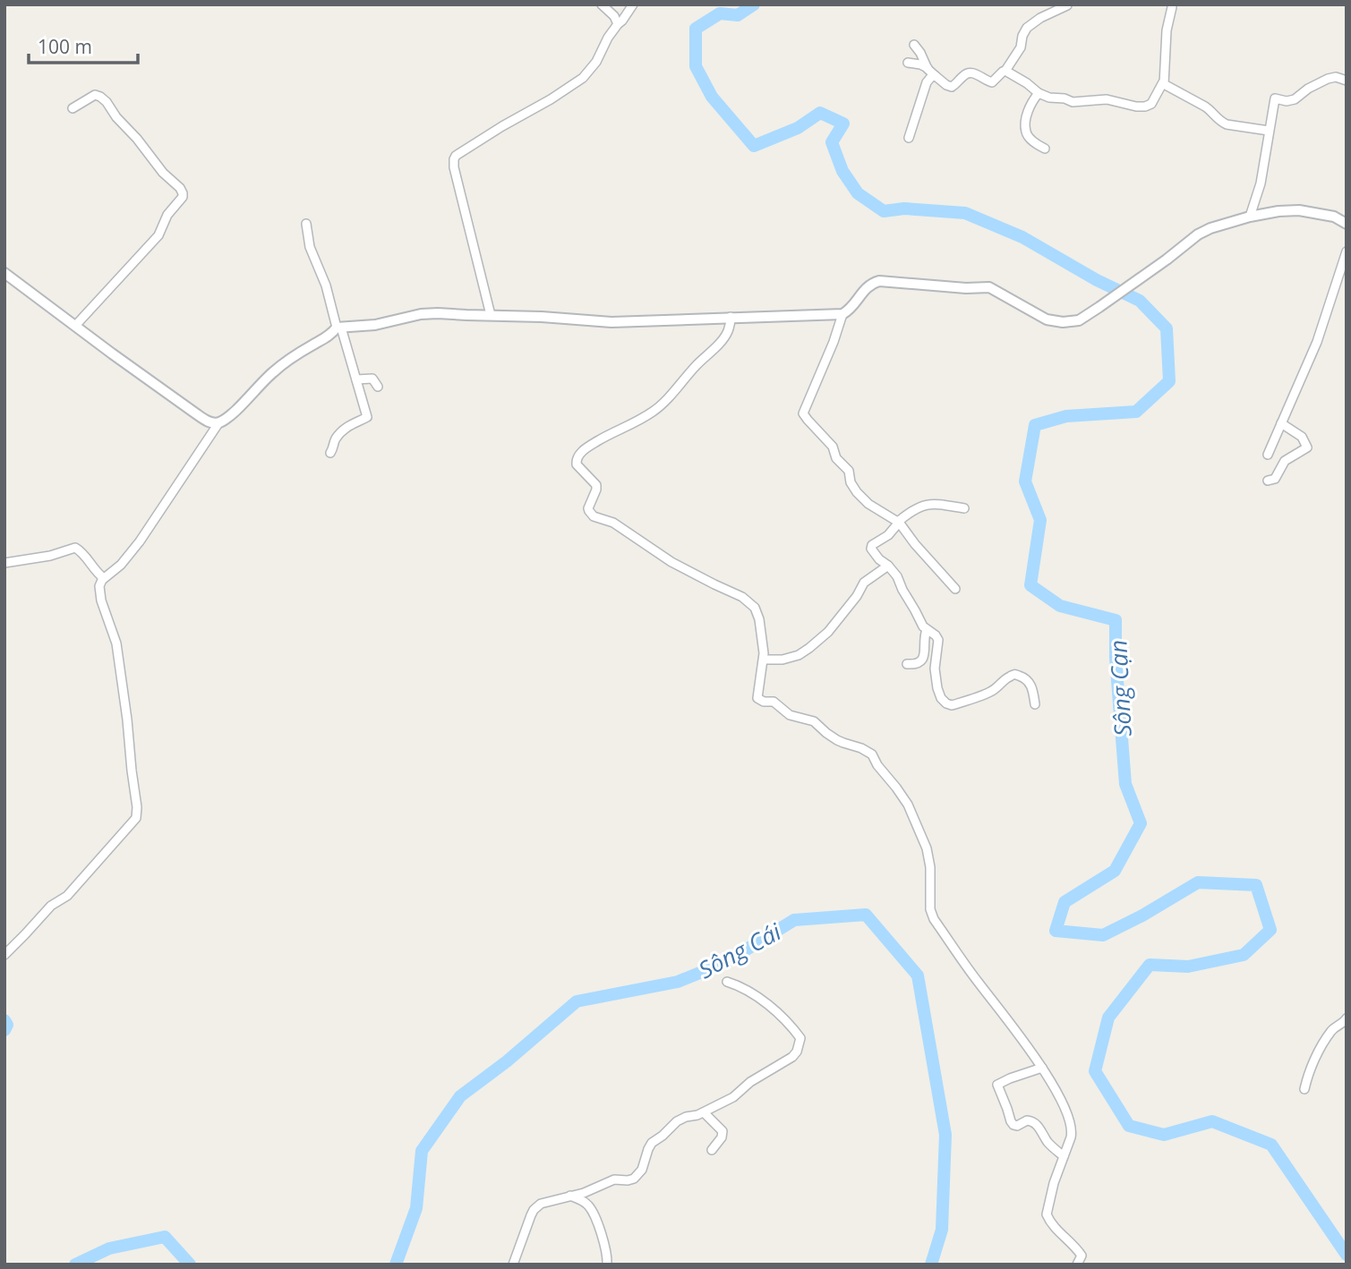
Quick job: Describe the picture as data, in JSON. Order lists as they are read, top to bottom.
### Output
{
  "water": ["Sông Cạn", "Sông Cái"],
  "scale_bar": "100 m"
}
